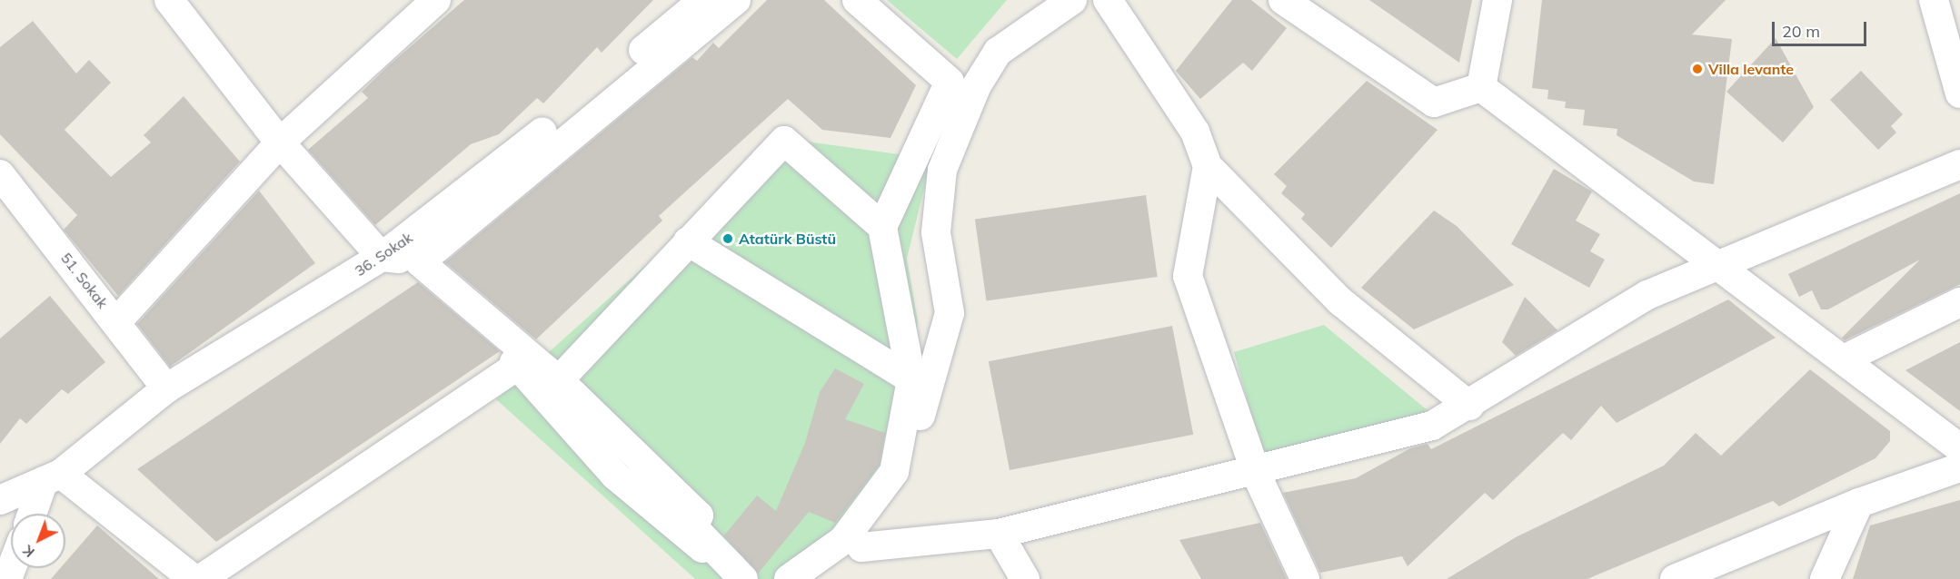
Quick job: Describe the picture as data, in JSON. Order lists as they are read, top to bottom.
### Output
{
  "streets": {
    "street": ["36. Sokak", "51. Sokak"]
  },
  "crossings": [
    ["36. Sokak", "51. Sokak"]
  ],
  "places": ["Villa levante", "Atatürk Büstü"],
  "scale_bar": "20 m",
  "north": "bottom left"
}
